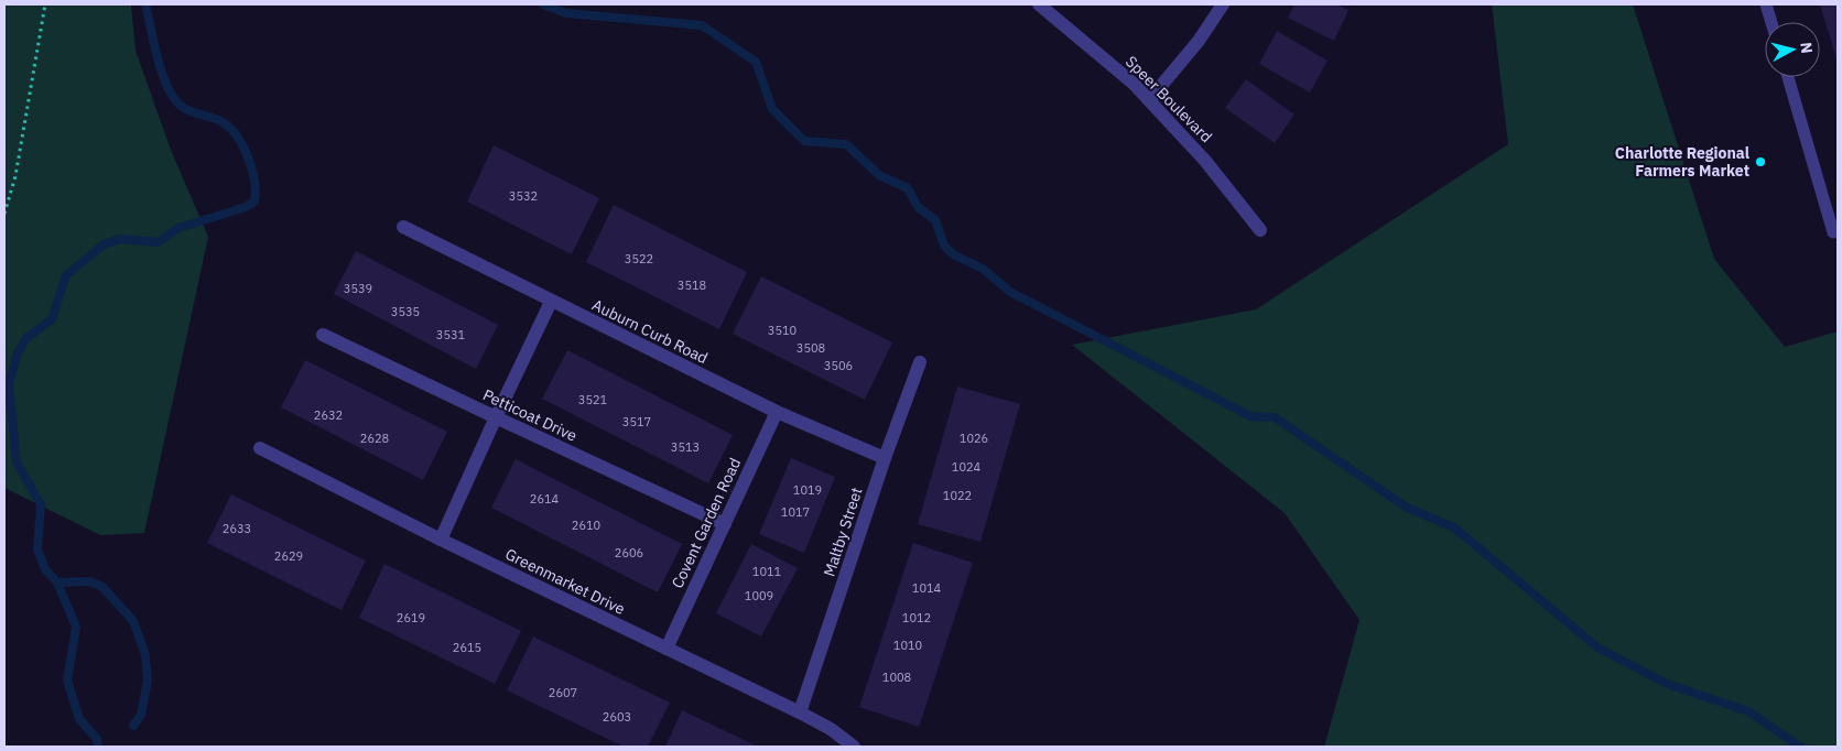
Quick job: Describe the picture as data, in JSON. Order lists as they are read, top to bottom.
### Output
{
  "streets": {
    "street": [
      "Speer Boulevard",
      "Auburn Curb Road",
      "Petticoat Drive",
      "Covent Garden Road",
      "Maltby Street",
      "Greenmarket Drive"
    ]
  },
  "crossings": [
    ["Auburn Curb Road", "Covent Garden Road"],
    ["Auburn Curb Road", "Maltby Street"],
    ["Petticoat Drive", "Covent Garden Road"],
    ["Covent Garden Road", "Greenmarket Drive"],
    ["Maltby Street", "Greenmarket Drive"]
  ],
  "places": ["Charlotte Regional Farmers Market"],
  "house_numbers": [
    "3532",
    "3522",
    "3518",
    "3539",
    "3535",
    "3510",
    "3531",
    "3508",
    "3506",
    "3521",
    "2632",
    "3517",
    "2628",
    "1026",
    "3513",
    "1024",
    "1019",
    "1022",
    "2614",
    "1017",
    "2610",
    "2633",
    "2606",
    "2629",
    "1011",
    "1014",
    "1009",
    "2619",
    "1012",
    "1010",
    "2615",
    "1008",
    "2607",
    "2603"
  ],
  "north": "right"
}
